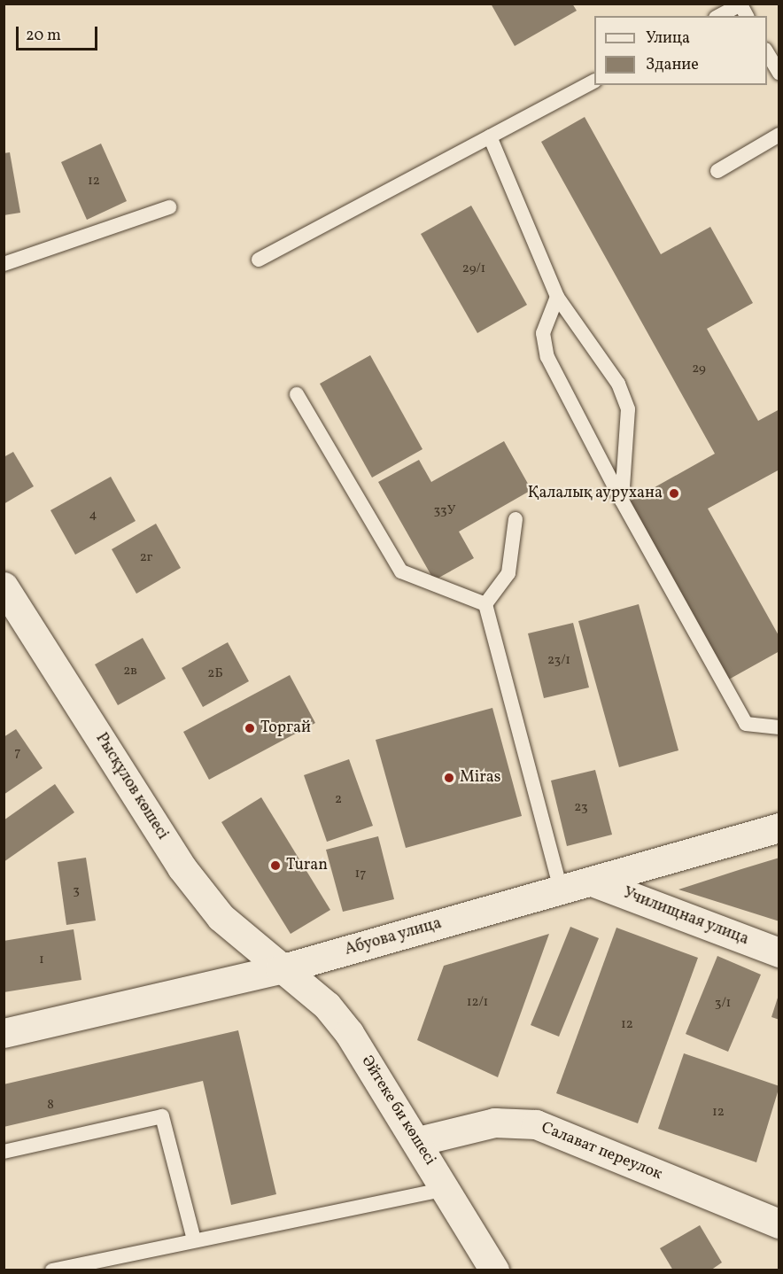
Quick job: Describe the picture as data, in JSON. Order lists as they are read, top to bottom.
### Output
{
  "streets": {
    "street": [
      "Рысқұлов көшесі",
      "Училищная улица",
      "Абуова улица",
      "Әйтеке би көшесі",
      "Салават переулок"
    ]
  },
  "crossings": [
    ["Рысқұлов көшесі", "Абуова улица"],
    ["Рысқұлов көшесі", "Әйтеке би көшесі"],
    ["Училищная улица", "Абуова улица"],
    ["Абуова улица", "Әйтеке би көшесі"],
    ["Әйтеке би көшесі", "Салават переулок"]
  ],
  "places": [
    "Қалалық аурухана",
    "Торгай",
    "Miras",
    "Turan"
  ],
  "house_numbers": [
    "12",
    "29/1",
    "29",
    "33У",
    "4",
    "2г",
    "23/1",
    "2в",
    "2Б",
    "7",
    "2",
    "23",
    "17",
    "3",
    "1",
    "12/1",
    "3/1",
    "12",
    "8",
    "12"
  ],
  "legend": ["Улица", "Здание"],
  "scale_bar": "20 m"
}
